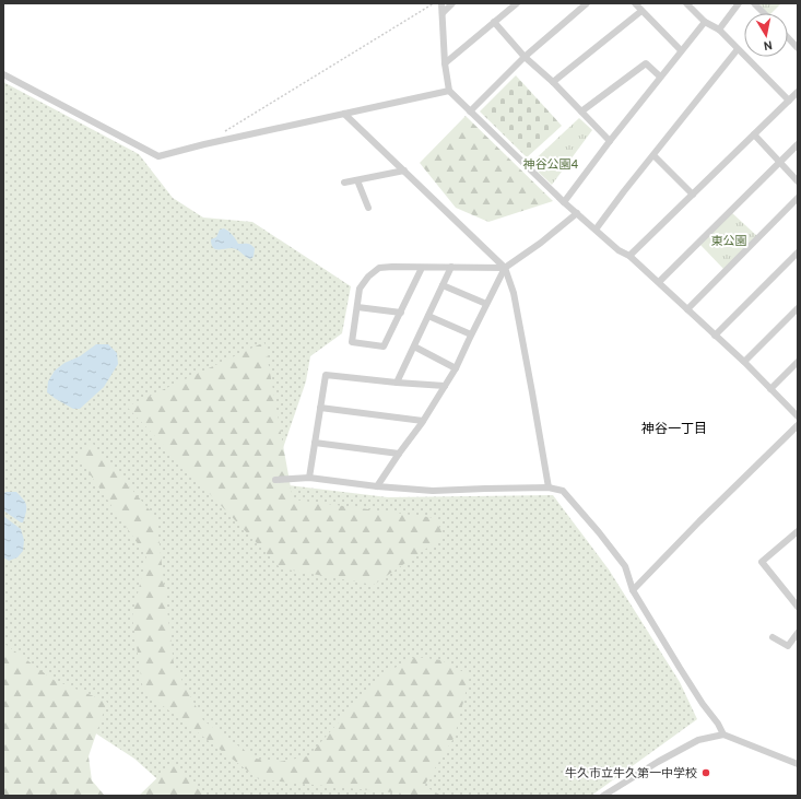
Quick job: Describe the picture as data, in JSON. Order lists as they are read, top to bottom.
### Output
{
  "districts": ["神谷一丁目"],
  "parks": ["神谷公園4", "東公園"],
  "places": ["牛久市立牛久第一中学校"],
  "north": "bottom"
}
